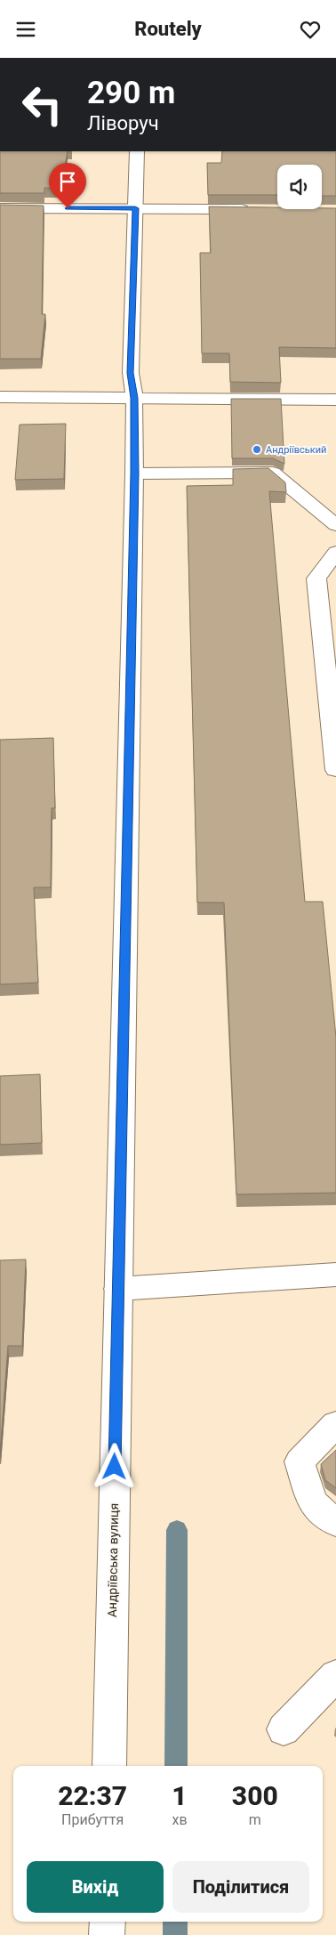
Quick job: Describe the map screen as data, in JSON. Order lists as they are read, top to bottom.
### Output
{
  "streets": {
    "street": ["Андріївська вулиця"]
  },
  "places": ["Андріївський"],
  "page": {
    "header": "Routely",
    "turn": ["290 m", "Ліворуч"],
    "eta": [
      "22:37",
      "Прибуття",
      "1",
      "хв",
      "300",
      "m"
    ],
    "buttons": ["Вихід", "Поділитися"]
  }
}
